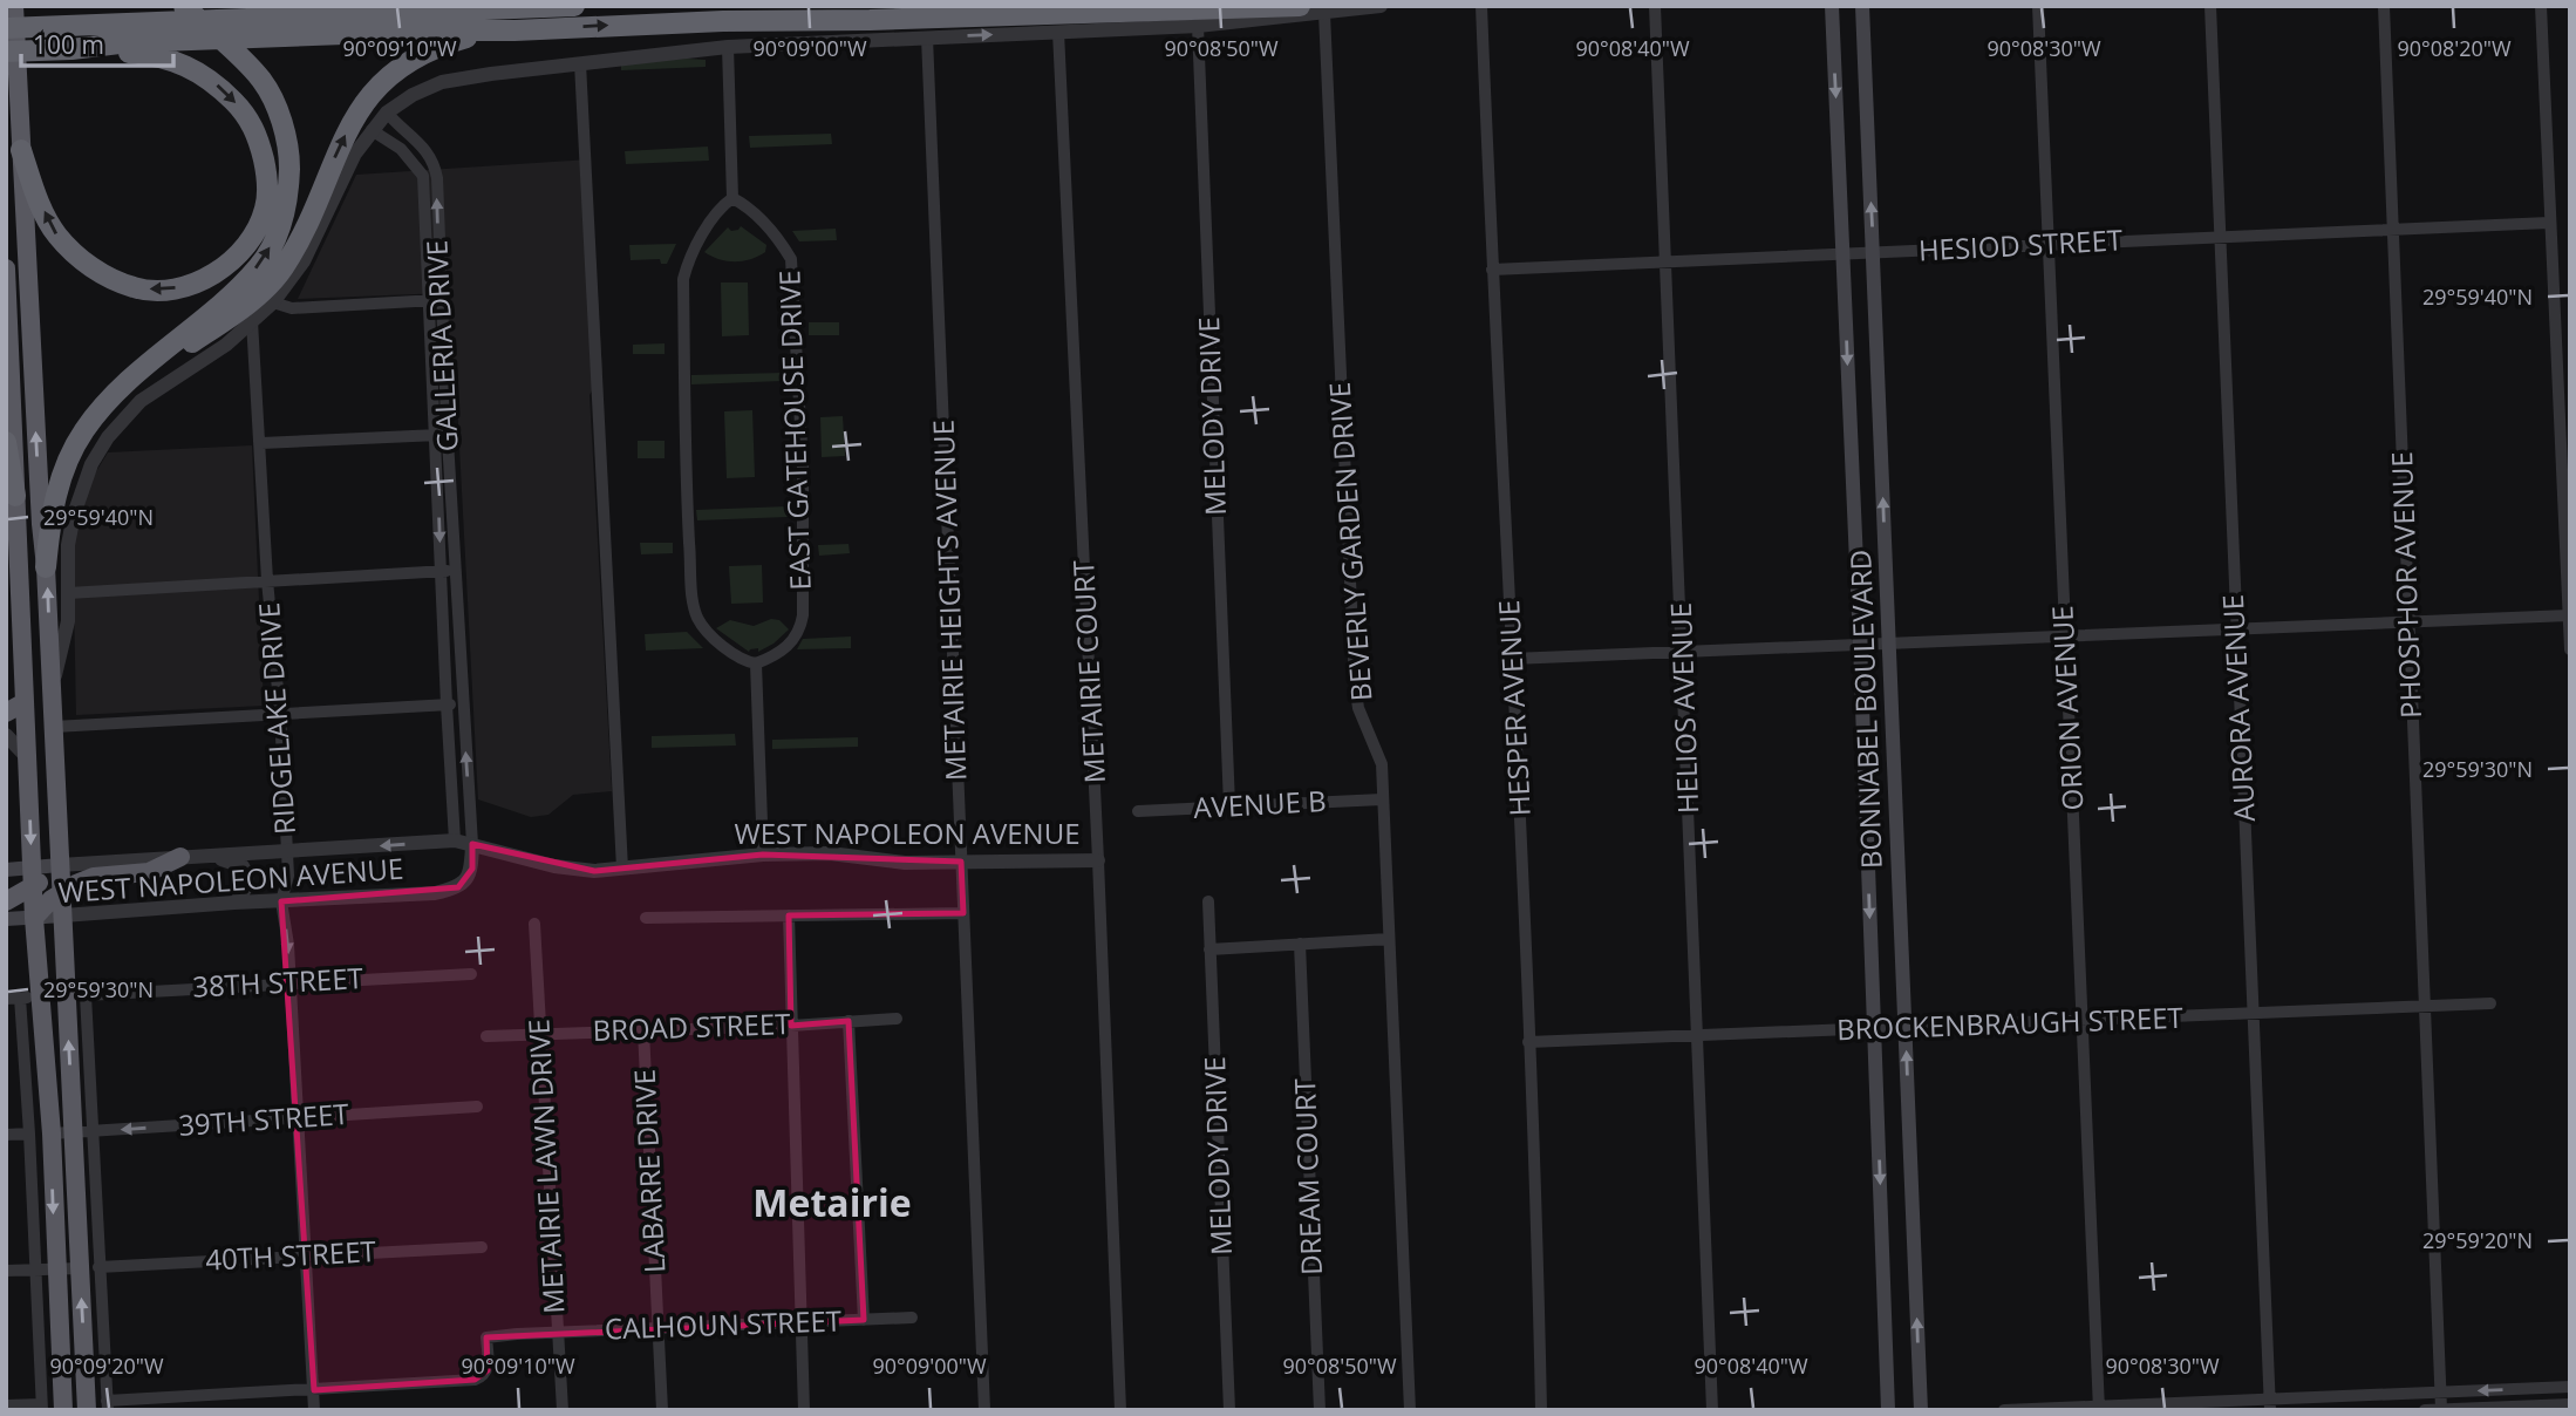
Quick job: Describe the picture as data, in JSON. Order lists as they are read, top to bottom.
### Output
{
  "streets": {
    "main road": ["BONNABEL BOULEVARD", "WEST NAPOLEON AVENUE"],
    "street": [
      "HESIOD STREET",
      "GALLERIA DRIVE",
      "MELODY DRIVE",
      "EAST GATEHOUSE DRIVE",
      "BEVERLY GARDEN DRIVE",
      "PHOSPHOR AVENUE",
      "METAIRIE HEIGHTS AVENUE",
      "METAIRIE COURT",
      "HESPER AVENUE",
      "HELIOS AVENUE",
      "ORION AVENUE",
      "AURORA AVENUE",
      "RIDGELAKE DRIVE",
      "AVENUE B",
      "38TH STREET",
      "BROCKENBRAUGH STREET",
      "BROAD STREET",
      "39TH STREET",
      "METAIRIE LAWN DRIVE",
      "LABARRE DRIVE",
      "DREAM COURT",
      "40TH STREET",
      "CALHOUN STREET"
    ]
  },
  "crossings": [
    ["HESIOD STREET", "PHOSPHOR AVENUE"],
    ["HESIOD STREET", "HESPER AVENUE"],
    ["HESIOD STREET", "HELIOS AVENUE"],
    ["HESIOD STREET", "ORION AVENUE"],
    ["HESIOD STREET", "AURORA AVENUE"],
    ["HESIOD STREET", "BONNABEL BOULEVARD"],
    ["GALLERIA DRIVE", "WEST NAPOLEON AVENUE"],
    ["MELODY DRIVE", "AVENUE B"],
    ["BEVERLY GARDEN DRIVE", "AVENUE B"],
    ["PHOSPHOR AVENUE", "BROCKENBRAUGH STREET"],
    ["METAIRIE HEIGHTS AVENUE", "WEST NAPOLEON AVENUE"],
    ["METAIRIE COURT", "WEST NAPOLEON AVENUE"],
    ["HESPER AVENUE", "BROCKENBRAUGH STREET"],
    ["HELIOS AVENUE", "BROCKENBRAUGH STREET"],
    ["ORION AVENUE", "BROCKENBRAUGH STREET"],
    ["AURORA AVENUE", "BROCKENBRAUGH STREET"],
    ["BONNABEL BOULEVARD", "BROCKENBRAUGH STREET"],
    ["RIDGELAKE DRIVE", "WEST NAPOLEON AVENUE"],
    ["RIDGELAKE DRIVE", "38TH STREET"],
    ["RIDGELAKE DRIVE", "39TH STREET"],
    ["RIDGELAKE DRIVE", "40TH STREET"],
    ["RIDGELAKE DRIVE", "CALHOUN STREET"],
    ["38TH STREET", "39TH STREET"],
    ["BROAD STREET", "METAIRIE LAWN DRIVE"],
    ["BROAD STREET", "LABARRE DRIVE"],
    ["METAIRIE LAWN DRIVE", "CALHOUN STREET"],
    ["LABARRE DRIVE", "CALHOUN STREET"]
  ],
  "one_way": ["39TH STREET"],
  "districts": ["Metairie"],
  "scale_bar": "100 m",
  "coordinates": [
    "90°09'10\"W",
    "90°09'00\"W",
    "90°08'50\"W",
    "90°08'40\"W",
    "90°08'30\"W",
    "90°08'20\"W",
    "29°59'40\"N",
    "29°59'30\"N",
    "29°59'20\"N",
    "90°09'20\"W"
  ]
}
